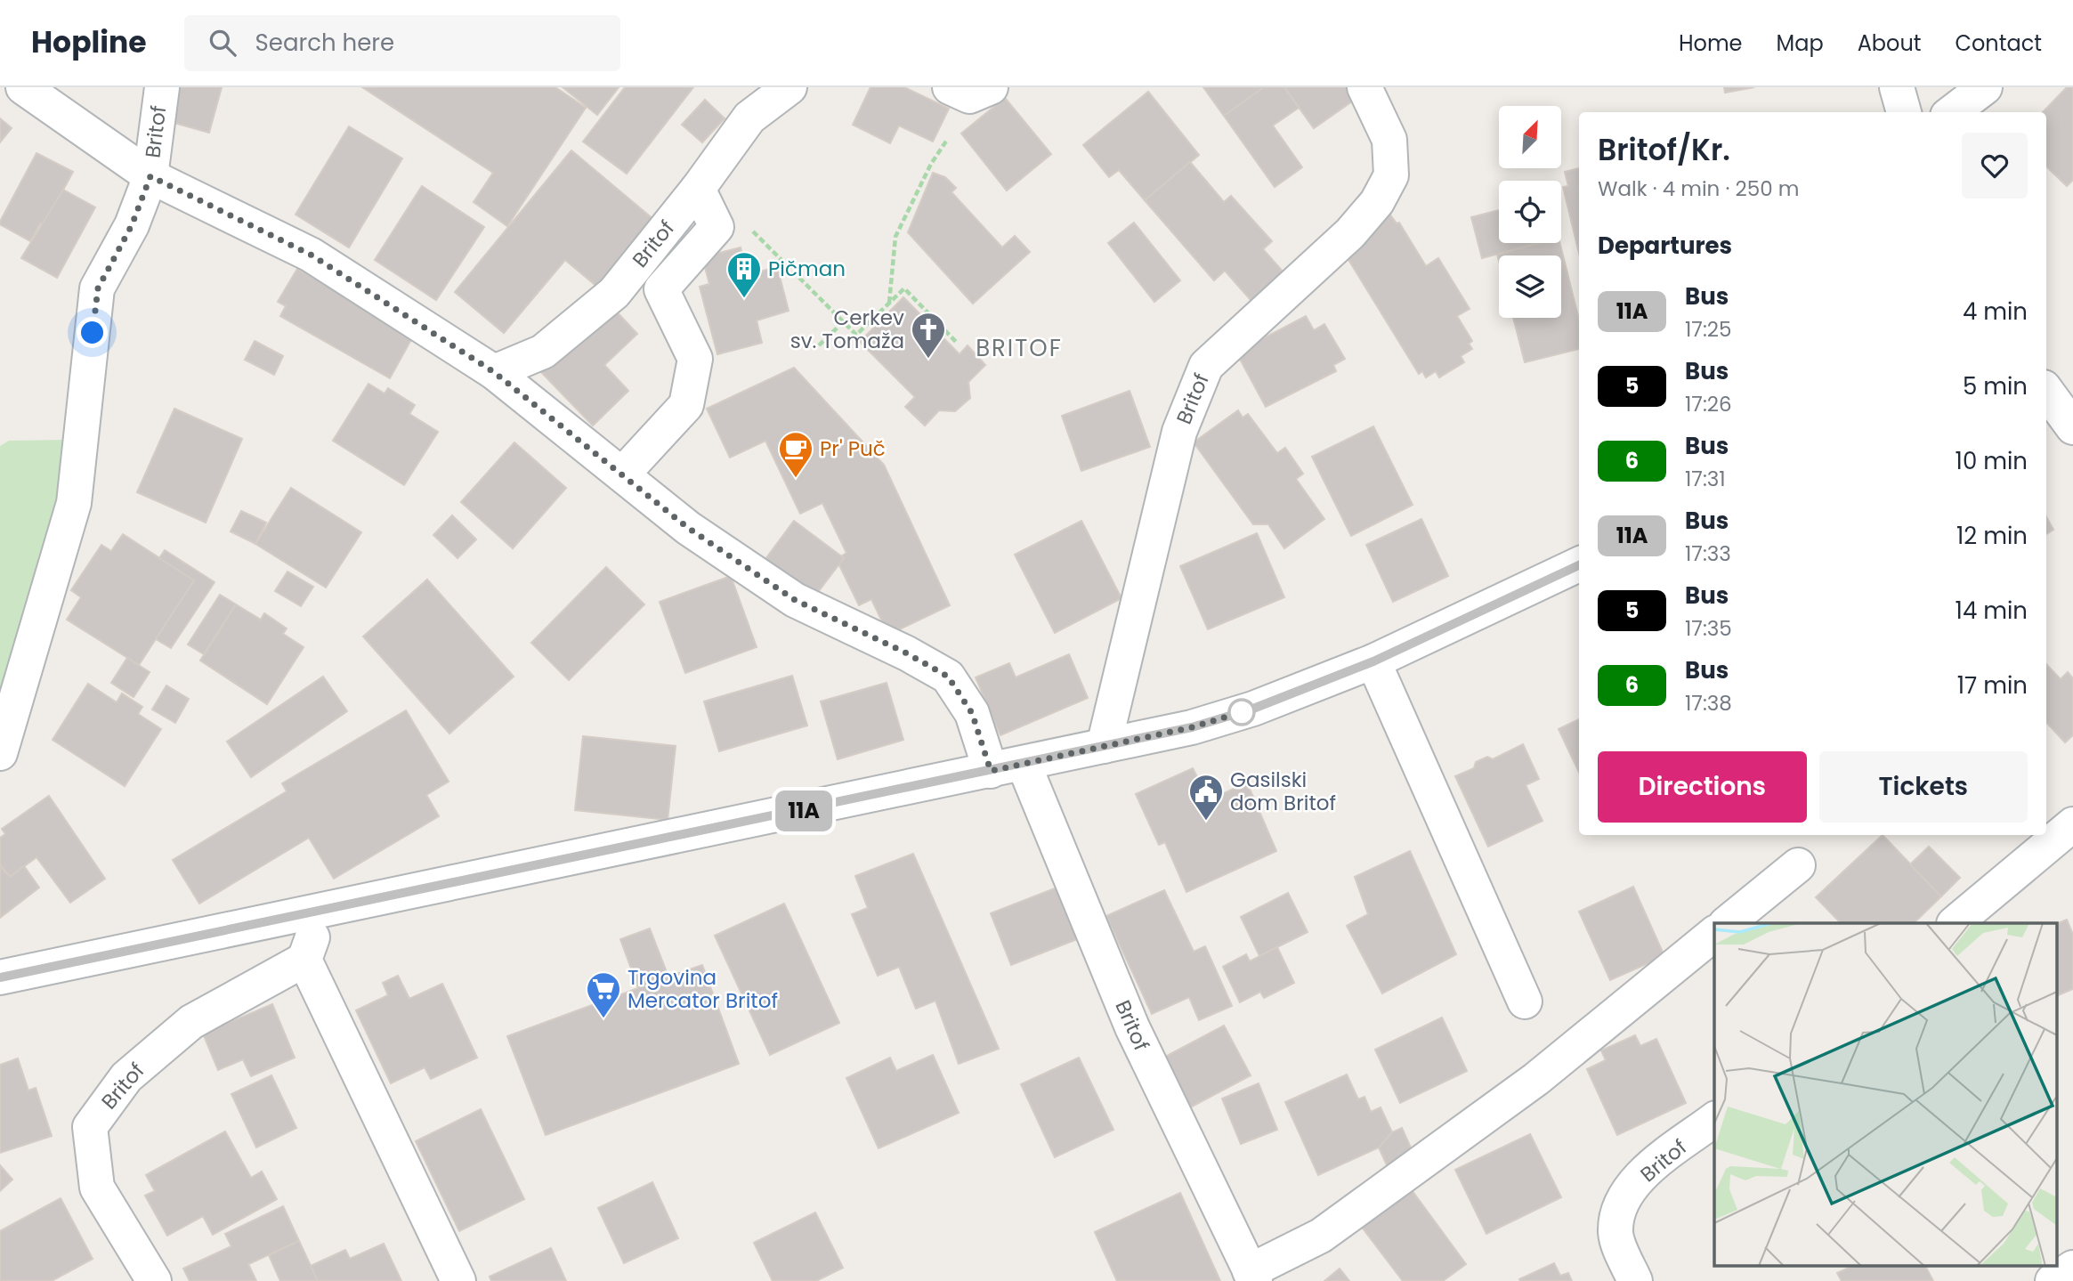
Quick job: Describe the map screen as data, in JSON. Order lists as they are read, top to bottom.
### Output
{
  "streets": {
    "street": ["Britof"]
  },
  "districts": ["BRITOF"],
  "places": {
    "building": ["Pičman"],
    "church": ["Cerkev sv. Tomaža"],
    "cafe": ["Pr' Puč"],
    "public building": ["Gasilski dom Britof"],
    "supermarket": ["Trgovina Mercator Britof"]
  },
  "lines": ["bus line 11A"],
  "north": "top right",
  "page": {
    "header": "Hopline",
    "search": "Search here",
    "nav": [
      "Home",
      "Map",
      "About",
      "Contact"
    ],
    "on_map": "11A",
    "heading": [
      ["Britof/Kr.", "Walk · 4 min · 250 m"],
      "Departures"
    ],
    "list": [
      {
        "mark": "11A",
        "name": "Bus",
        "note": "17:25",
        "value": "4 min"
      },
      {
        "mark": "5",
        "name": "Bus",
        "note": "17:26",
        "value": "5 min"
      },
      {
        "mark": "6",
        "name": "Bus",
        "note": "17:31",
        "value": "10 min"
      },
      {
        "mark": "11A",
        "name": "Bus",
        "note": "17:33",
        "value": "12 min"
      },
      {
        "mark": "5",
        "name": "Bus",
        "note": "17:35",
        "value": "14 min"
      },
      {
        "mark": "6",
        "name": "Bus",
        "note": "17:38",
        "value": "17 min"
      }
    ],
    "buttons": ["Directions", "Tickets"]
  }
}
